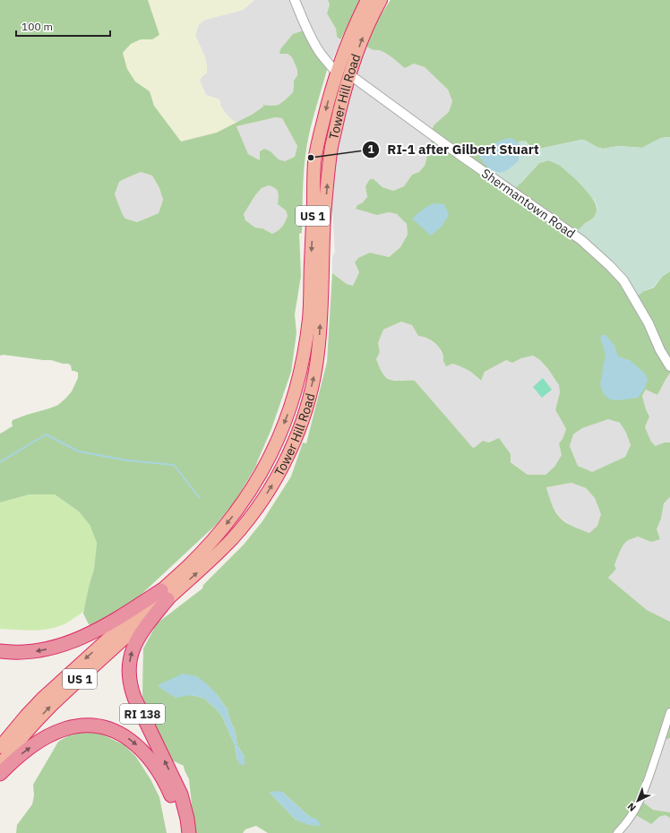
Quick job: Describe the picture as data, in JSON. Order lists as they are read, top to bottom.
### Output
{
  "streets": {
    "highway": ["Tower Hill Road", "US 1", "RI 138"],
    "street": ["Shermantown Road"]
  },
  "crossings": [
    ["Tower Hill Road", "Shermantown Road"],
    ["Tower Hill Road", "RI 138"]
  ],
  "places": ["RI-1 after Gilbert Stuart"],
  "scale_bar": "100 m",
  "north": "bottom left"
}
